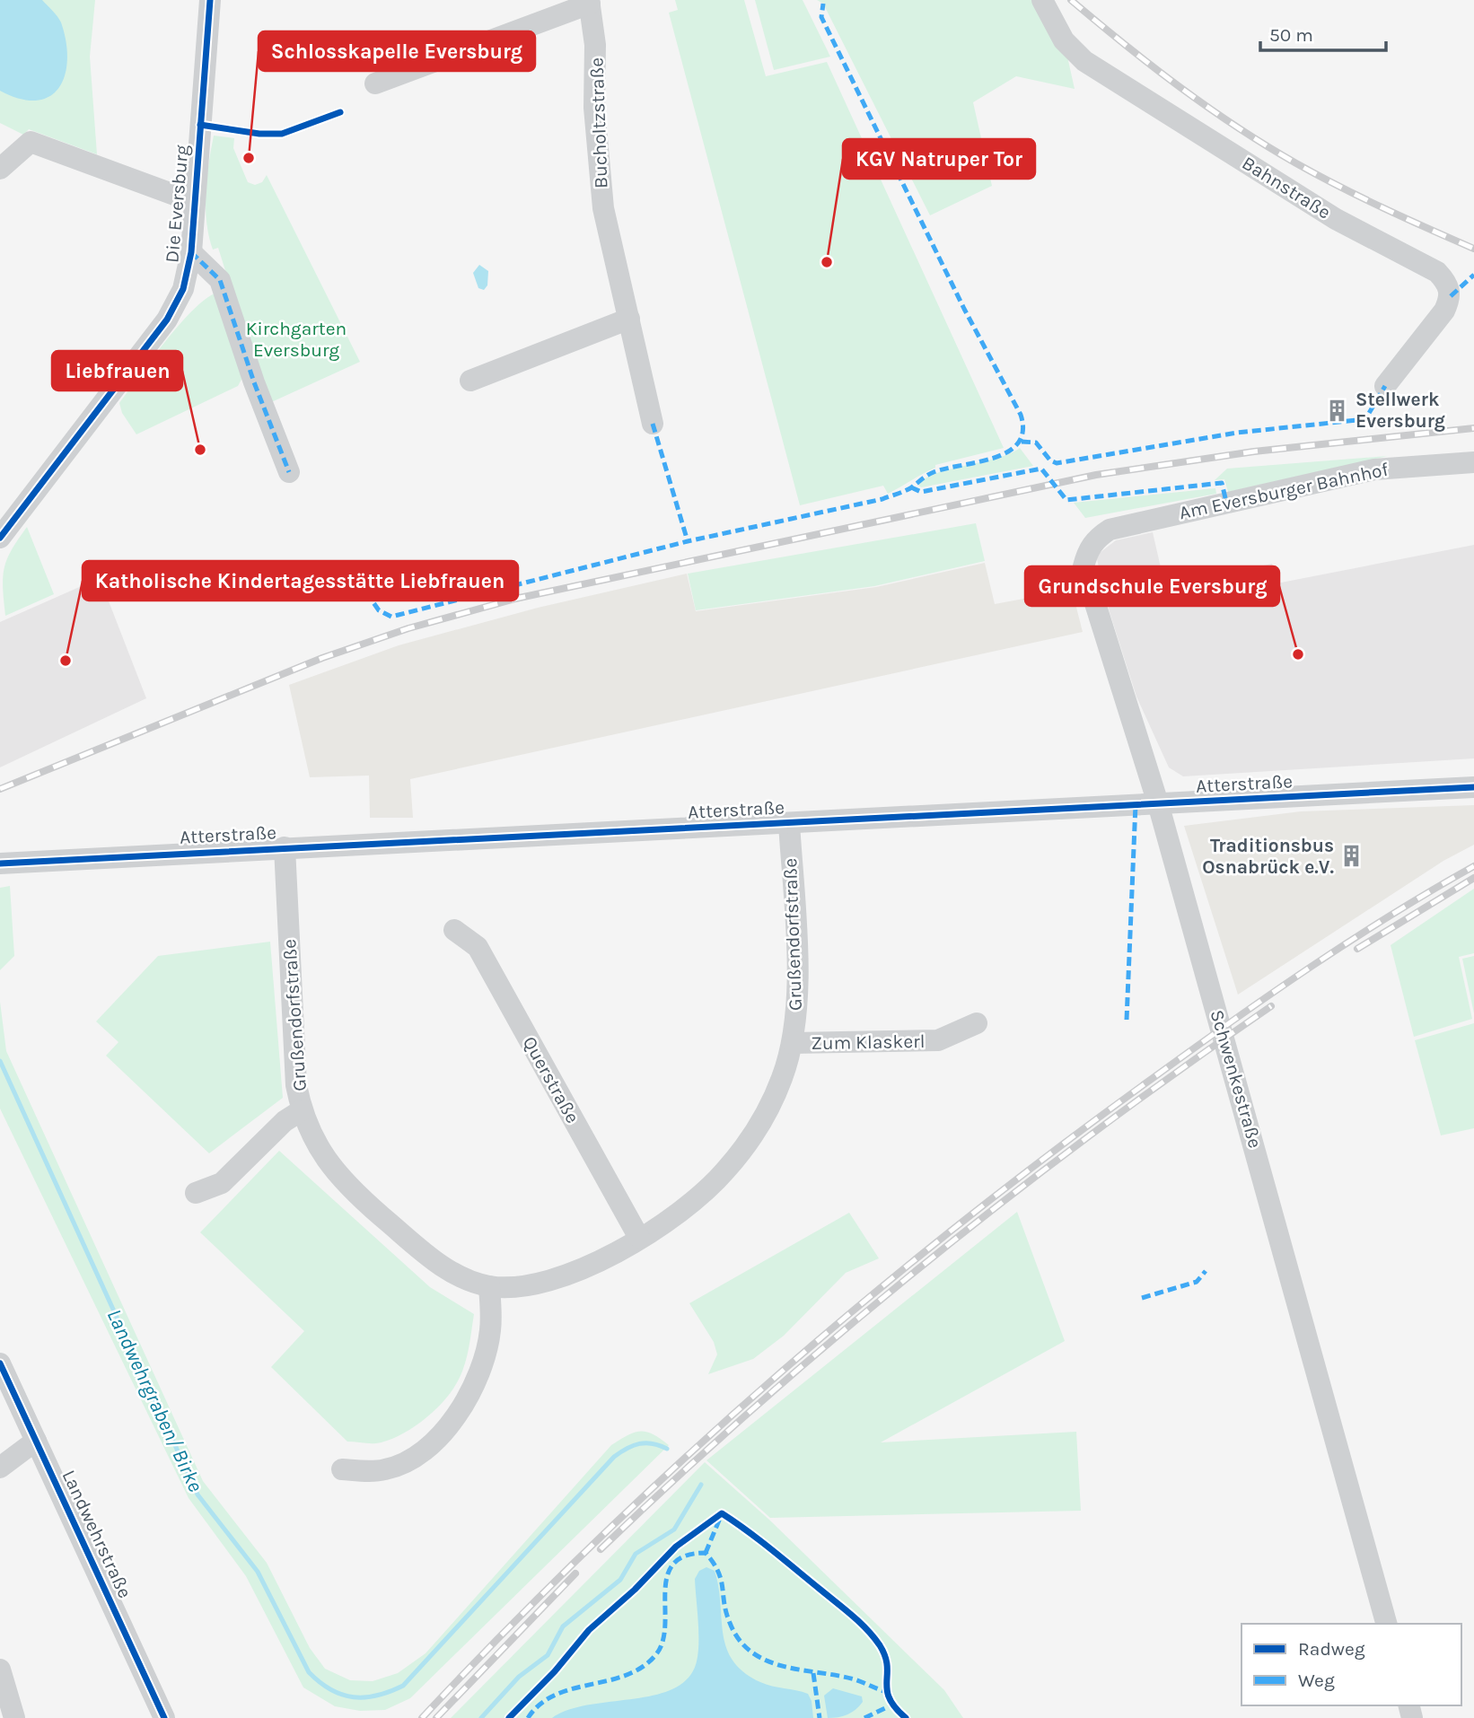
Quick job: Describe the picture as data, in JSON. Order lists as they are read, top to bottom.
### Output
{
  "streets": {
    "street": [
      "Bucholtzstraße",
      "Bahnstraße",
      "Die Eversburg",
      "Am Eversburger Bahnhof",
      "Atterstraße",
      "Grußendorfstraße",
      "Zum Klaskerl",
      "Schwenkestraße",
      "Querstraße",
      "Landwehrstraße"
    ]
  },
  "crossings": [
    ["Am Eversburger Bahnhof", "Schwenkestraße"],
    ["Atterstraße", "Grußendorfstraße"],
    ["Atterstraße", "Schwenkestraße"],
    ["Grußendorfstraße", "Zum Klaskerl"],
    ["Grußendorfstraße", "Querstraße"]
  ],
  "water": ["Landwehrgraben/ Birke"],
  "parks": ["Kirchgarten Eversburg"],
  "places": {
    "other": [
      "Schlosskapelle Eversburg",
      "KGV Natruper Tor",
      "Liebfrauen",
      "Grundschule Eversburg",
      "Katholische Kindertagesstätte Liebfrauen"
    ],
    "building": ["Stellwerk Eversburg", "Traditionsbus Osnabrück e.V."]
  },
  "legend": ["Radweg", "Weg"],
  "scale_bar": "50 m"
}
